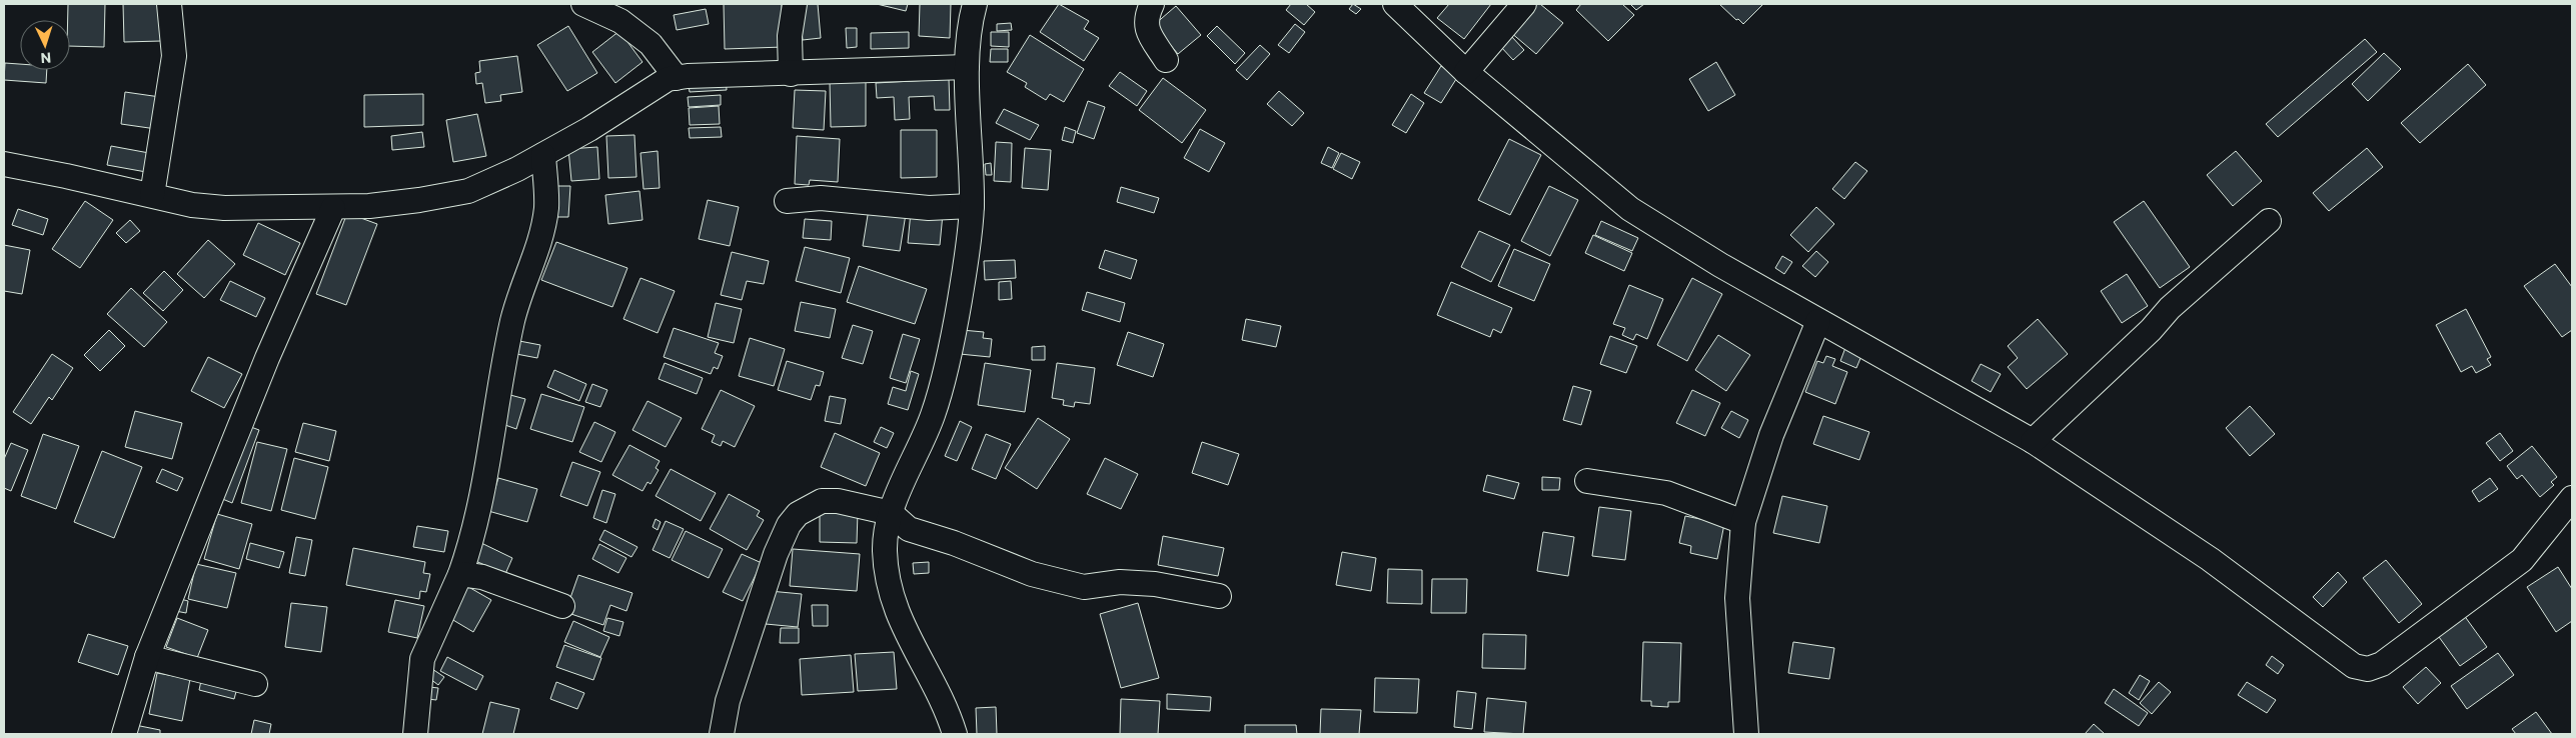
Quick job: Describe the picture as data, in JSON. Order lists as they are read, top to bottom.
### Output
{
  "north": "bottom"
}
